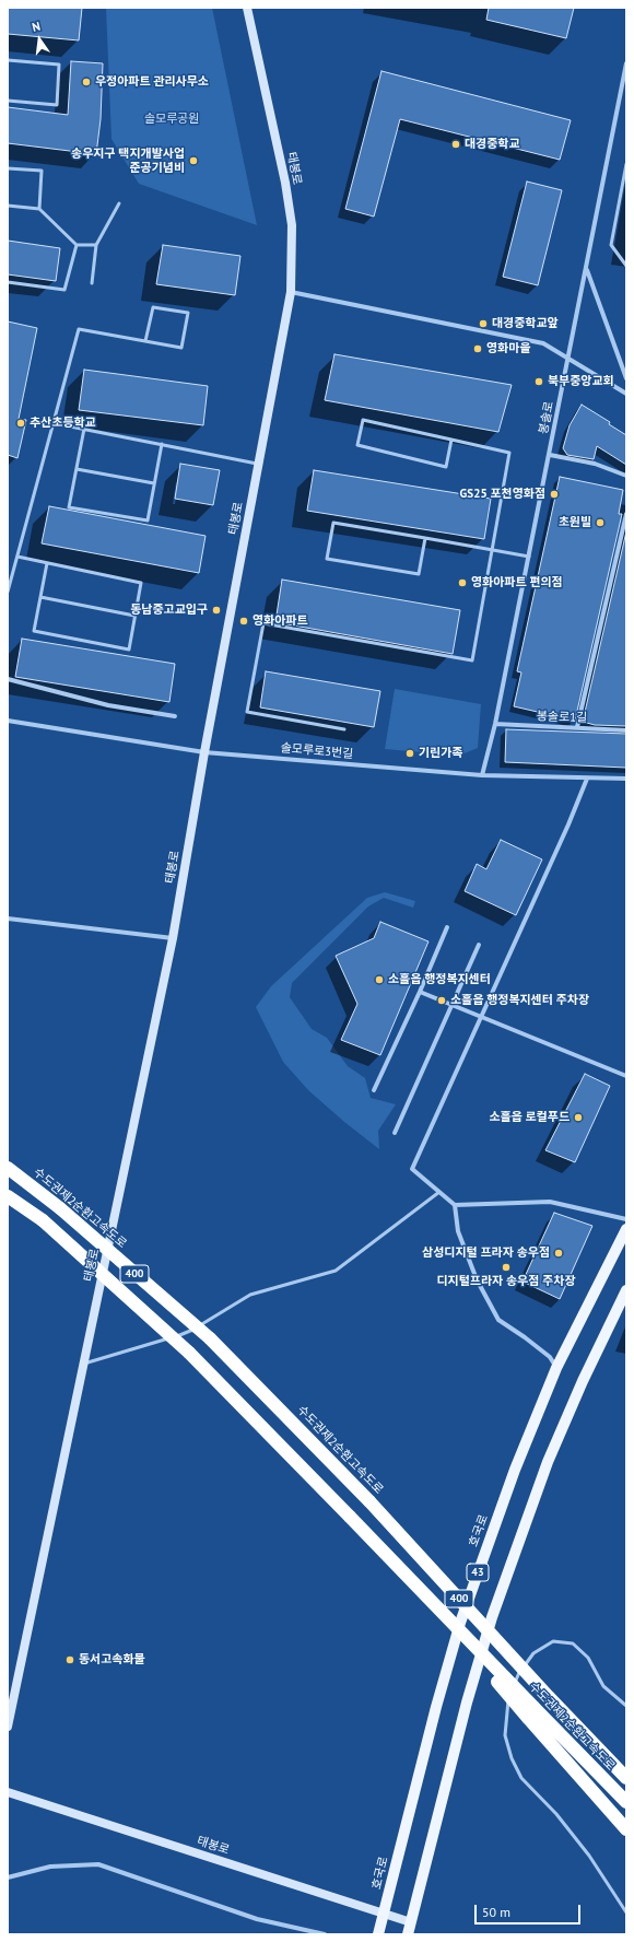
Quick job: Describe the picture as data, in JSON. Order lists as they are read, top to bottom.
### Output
{
  "streets": {
    "highway": ["수도권제2순환고속도로", "400"],
    "main road": ["태봉로", "호국로", "43"],
    "street": ["봉솔로", "봉솔로1길", "솔모루로3번길"]
  },
  "crossings": [
    ["태봉로", "솔모루로3번길"],
    ["태봉로", "호국로"],
    ["태봉로", "43"],
    ["봉솔로", "봉솔로1길"],
    ["봉솔로", "솔모루로3번길"]
  ],
  "parks": ["솔모루공원"],
  "places": [
    "우정아파트 관리사무소",
    "대경중학교",
    "송우지구 택지개발사업 준공기념비",
    "대경중학교앞",
    "영화마을",
    "북부중앙교회",
    "추산초등학교",
    "GS25 포천영화점",
    "초원빌",
    "영화아파트 편의점",
    "동남중고교입구",
    "영화아파트",
    "기린가족",
    "소흘읍 행정복지센터",
    "소흘읍 행정복지센터 주차장",
    "소흘읍 로컬푸드",
    "삼성디지털 프라자 송우점",
    "디지털프라자 송우점 주차장",
    "동서고속화물"
  ],
  "scale_bar": "50 m",
  "north": "top"
}
